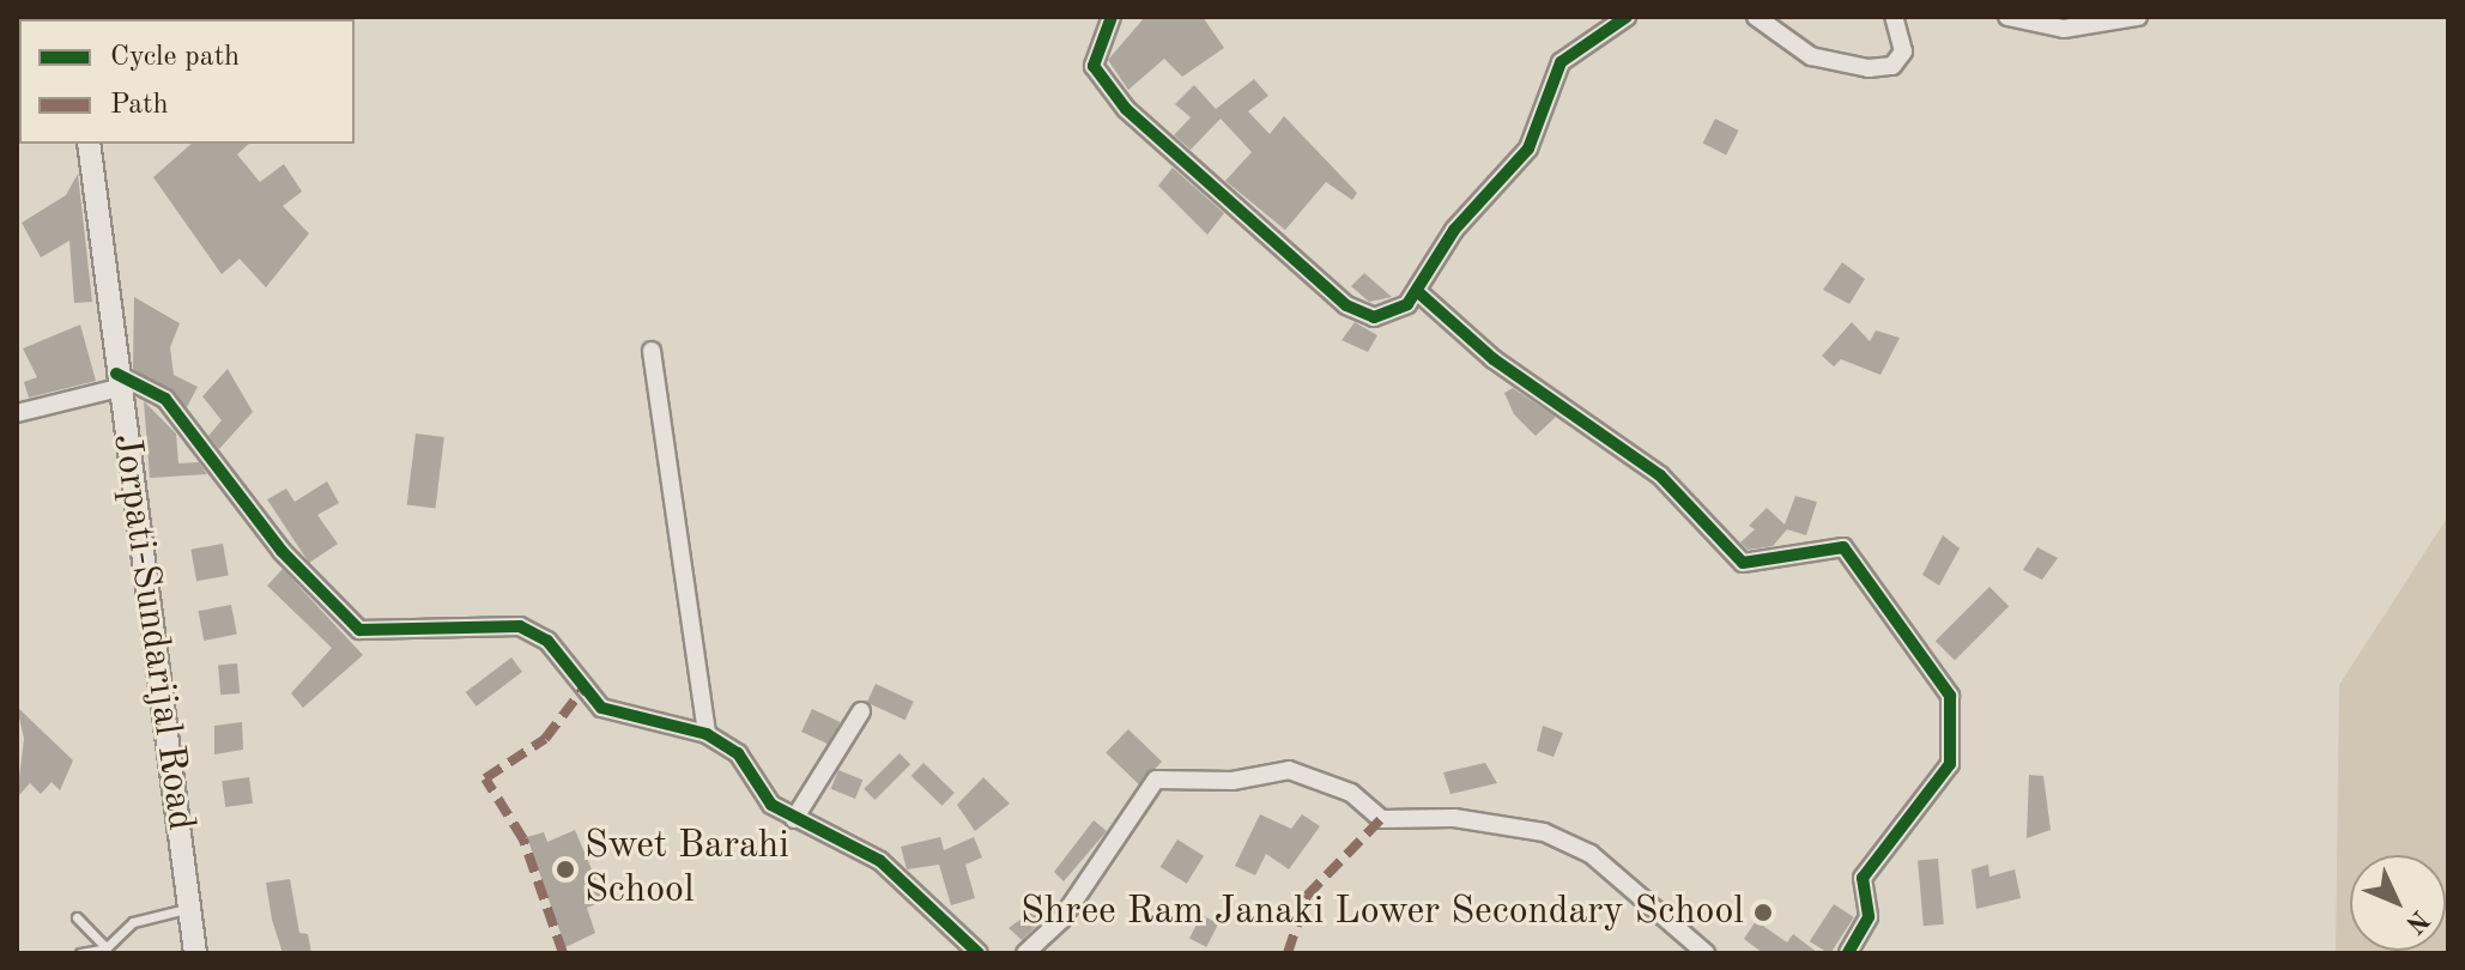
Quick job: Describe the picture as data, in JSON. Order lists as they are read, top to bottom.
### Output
{
  "streets": {
    "main road": ["Jorpati-Sundarijal Road"]
  },
  "places": ["Swet Barahi School", "Shree Ram Janaki Lower Secondary School"],
  "legend": ["Cycle path", "Path"],
  "north": "bottom right"
}
